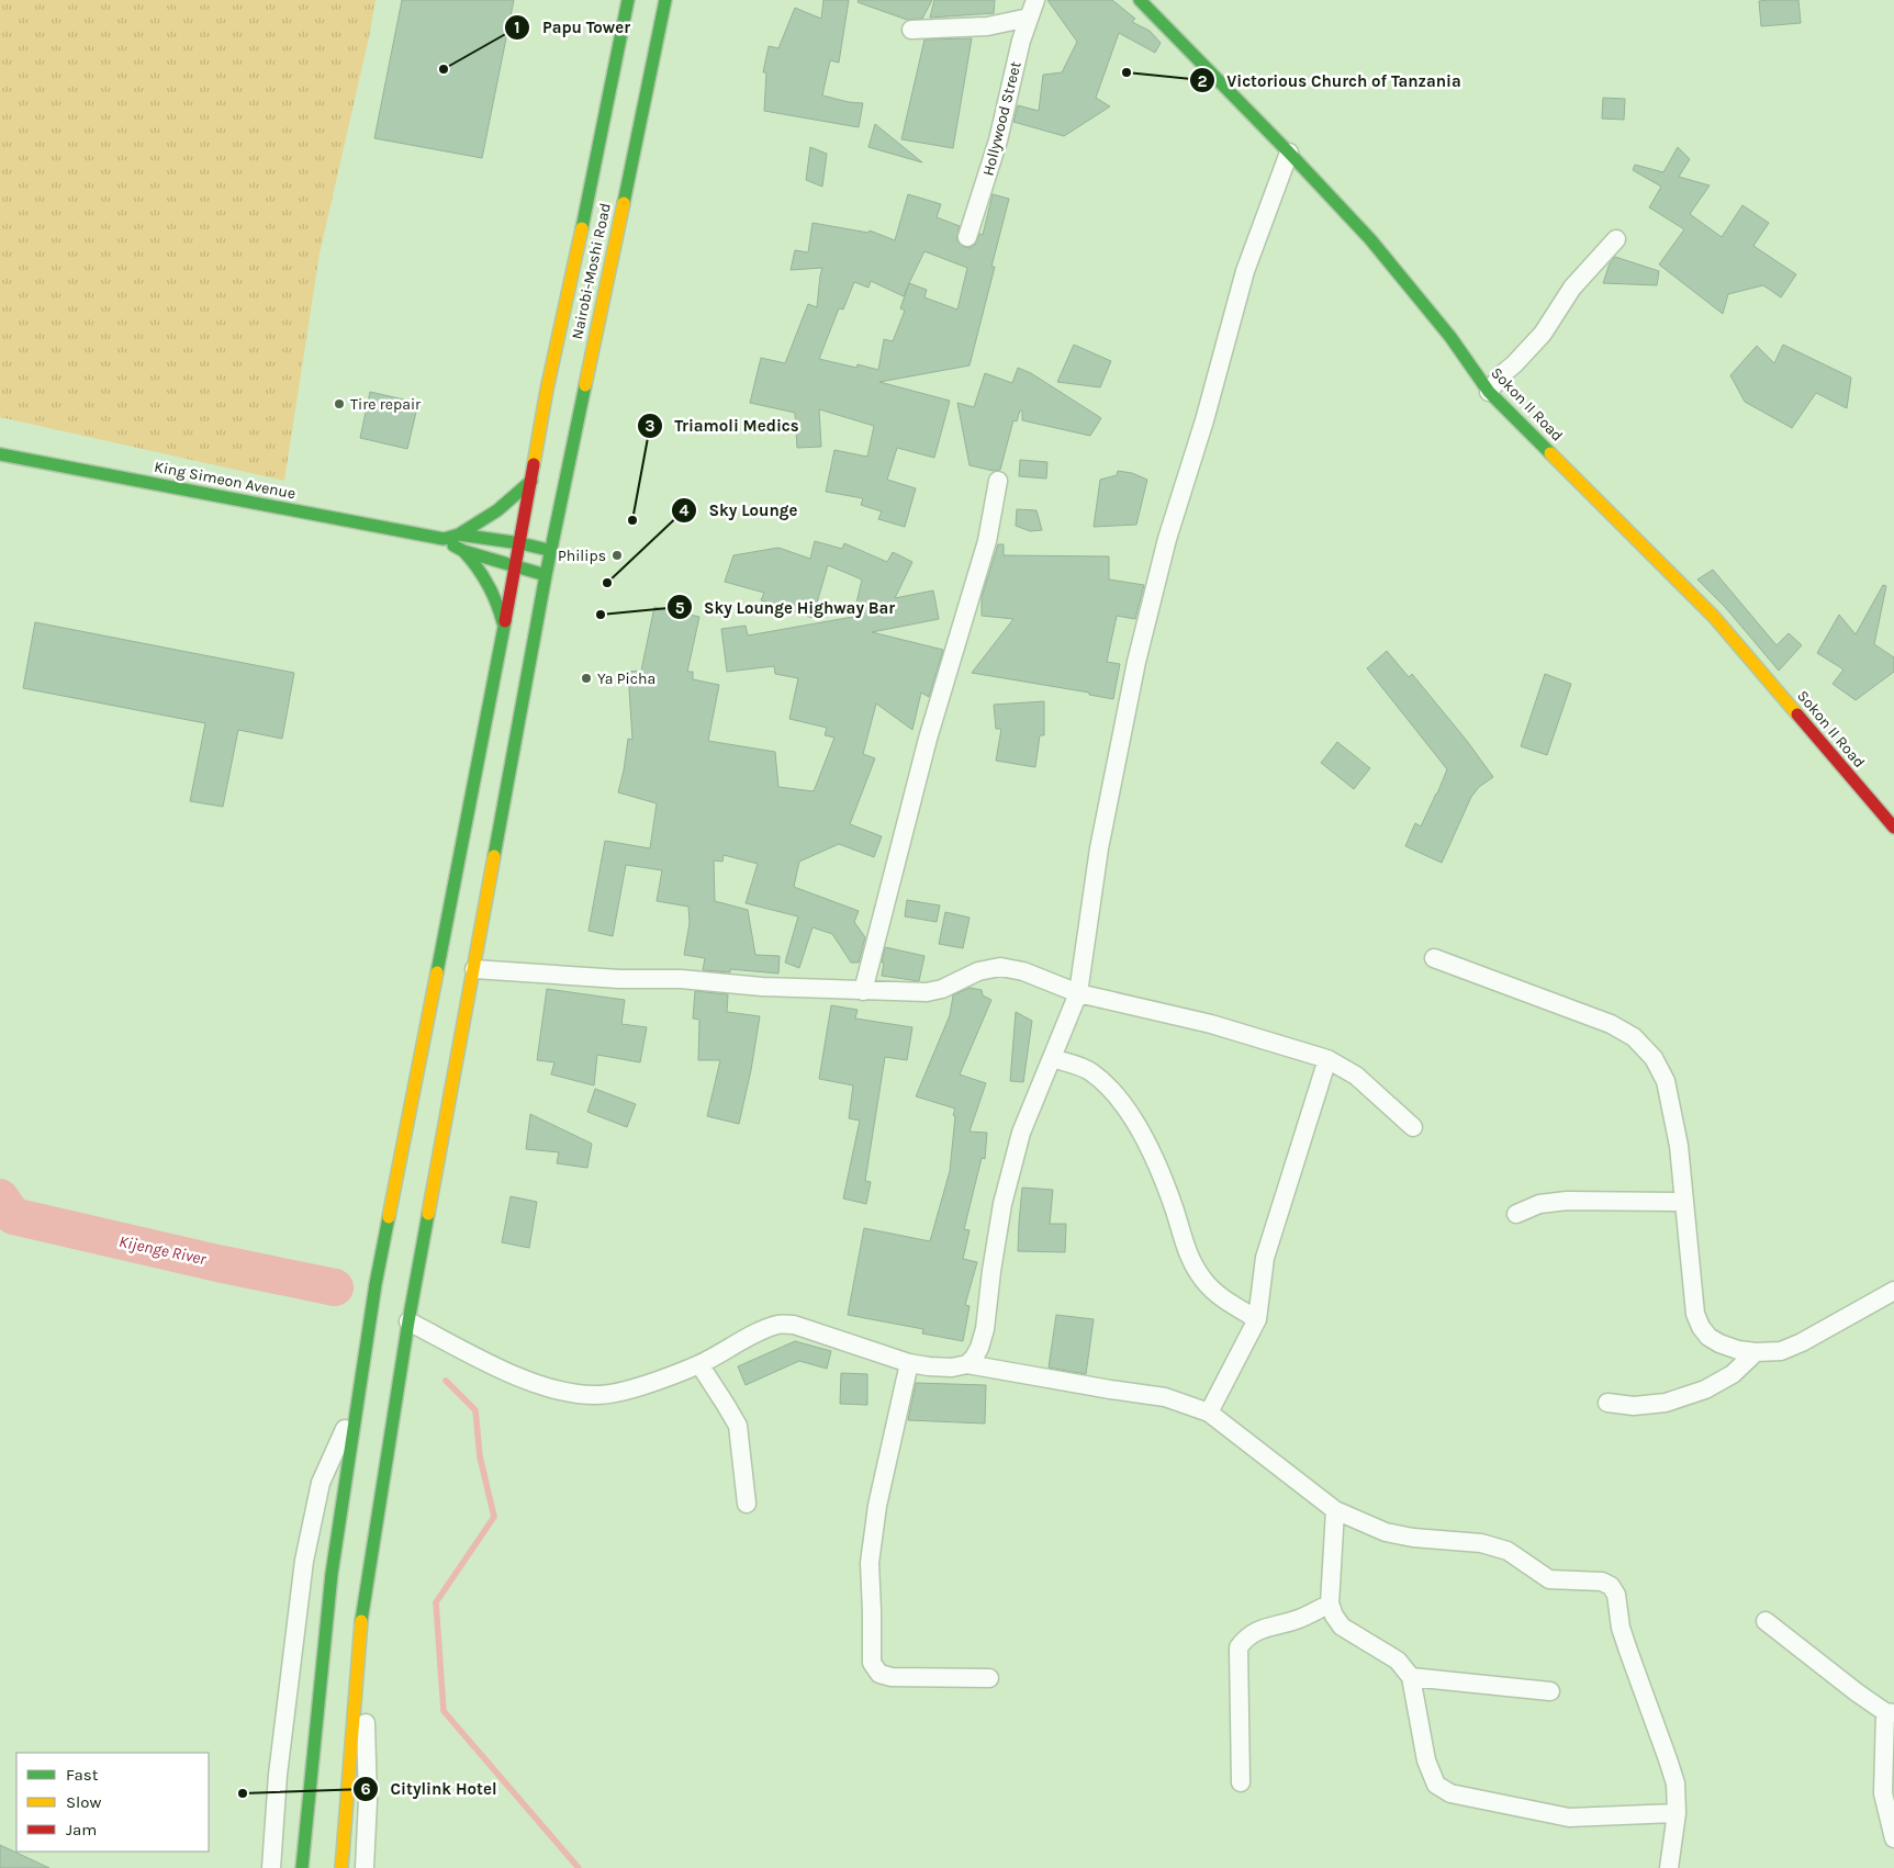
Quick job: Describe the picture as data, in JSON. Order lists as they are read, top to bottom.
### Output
{
  "streets": {
    "main road": ["Nairobi-Moshi Road", "Sokon II Road", "King Simeon Avenue"],
    "street": ["Hollywood Street"]
  },
  "water": ["Kijenge River"],
  "places": [
    "Papu Tower",
    "Victorious Church of Tanzania",
    "Tire repair",
    "Triamoli Medics",
    "Philips",
    "Sky Lounge",
    "Sky Lounge Highway Bar",
    "Ya Picha",
    "Citylink Hotel"
  ],
  "legend": ["Fast", "Slow", "Jam"]
}
